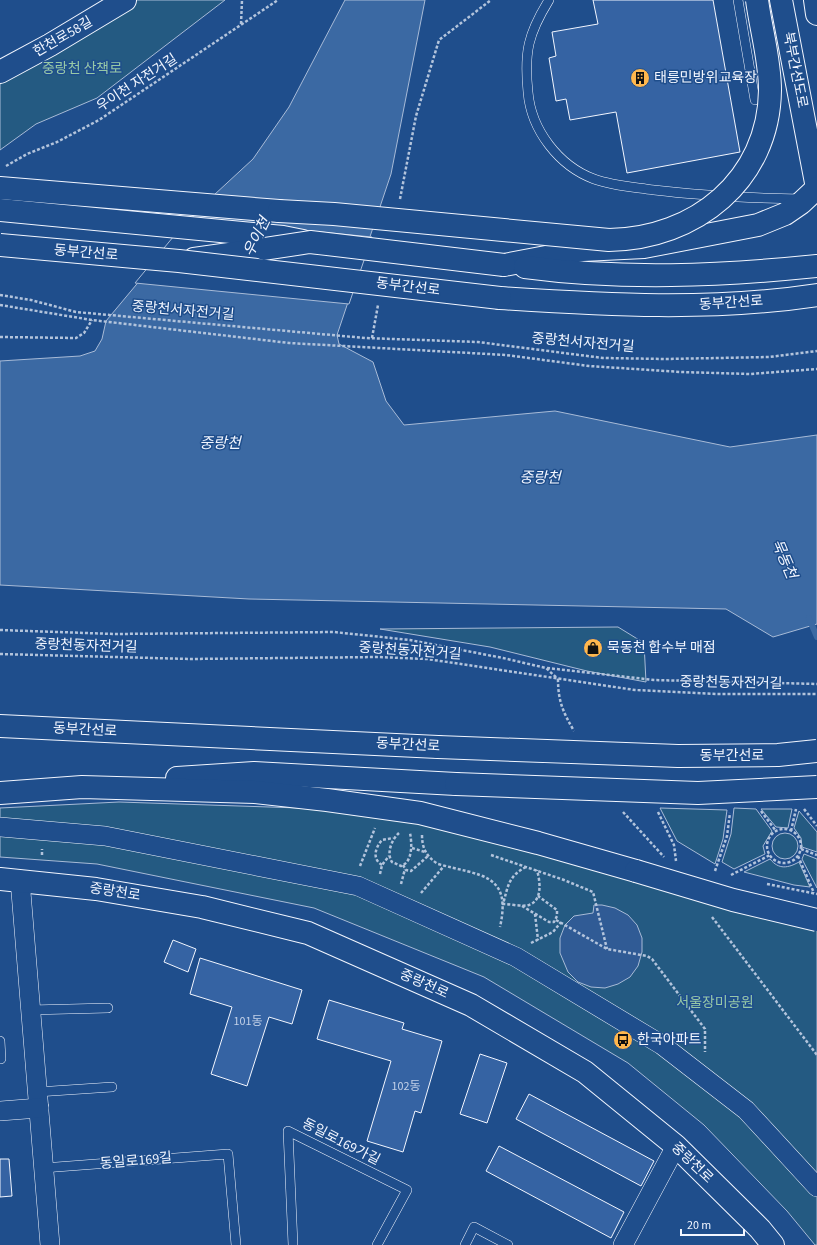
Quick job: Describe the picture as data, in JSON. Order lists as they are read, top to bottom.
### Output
{
  "streets": {
    "main road": [
      "한천로58길",
      "북부간선도로",
      "동부간선로",
      "중랑천로"
    ],
    "lane": ["동일로169가길", "동일로169길"],
    "path": ["우이천 자전거길", "중랑천서자전거길", "중랑천동자전거길"]
  },
  "water": ["우이천", "중랑천", "묵동천"],
  "parks": ["중랑천 산책로", "서울장미공원"],
  "places": {
    "building": ["태릉민방위교육장"],
    "shop": ["묵동천 합수부 매점"],
    "bus stop": ["한국아파트"]
  },
  "house_numbers": ["101동", "102동"],
  "scale_bar": "20 m"
}
